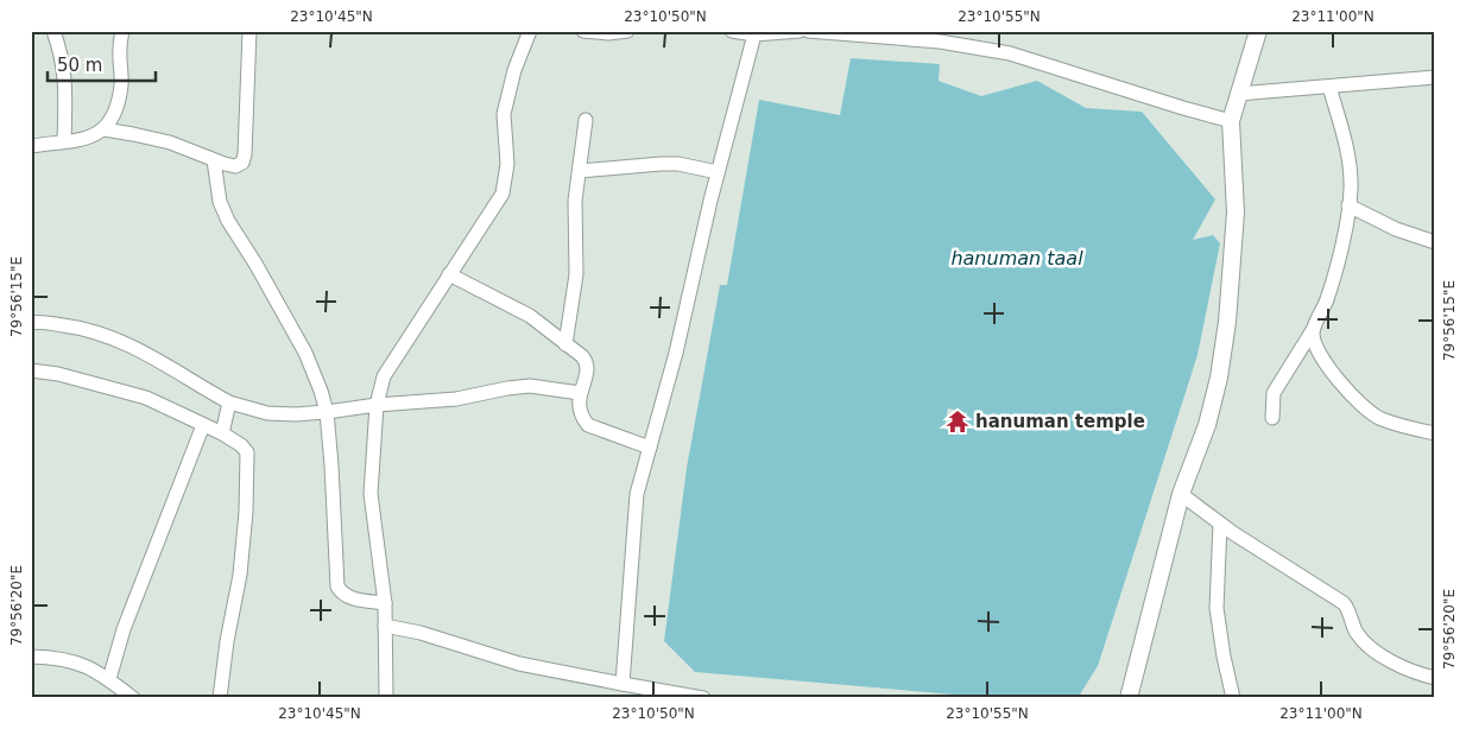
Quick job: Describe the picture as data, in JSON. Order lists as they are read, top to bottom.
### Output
{
  "water": ["hanuman taal"],
  "places": {
    "temple": ["hanuman temple"]
  },
  "scale_bar": "50 m",
  "coordinates": [
    "23°10'45\"N",
    "23°10'50\"N",
    "23°10'55\"N",
    "23°11'00\"N",
    "79°56'15\"E",
    "79°56'20\"E"
  ]
}
